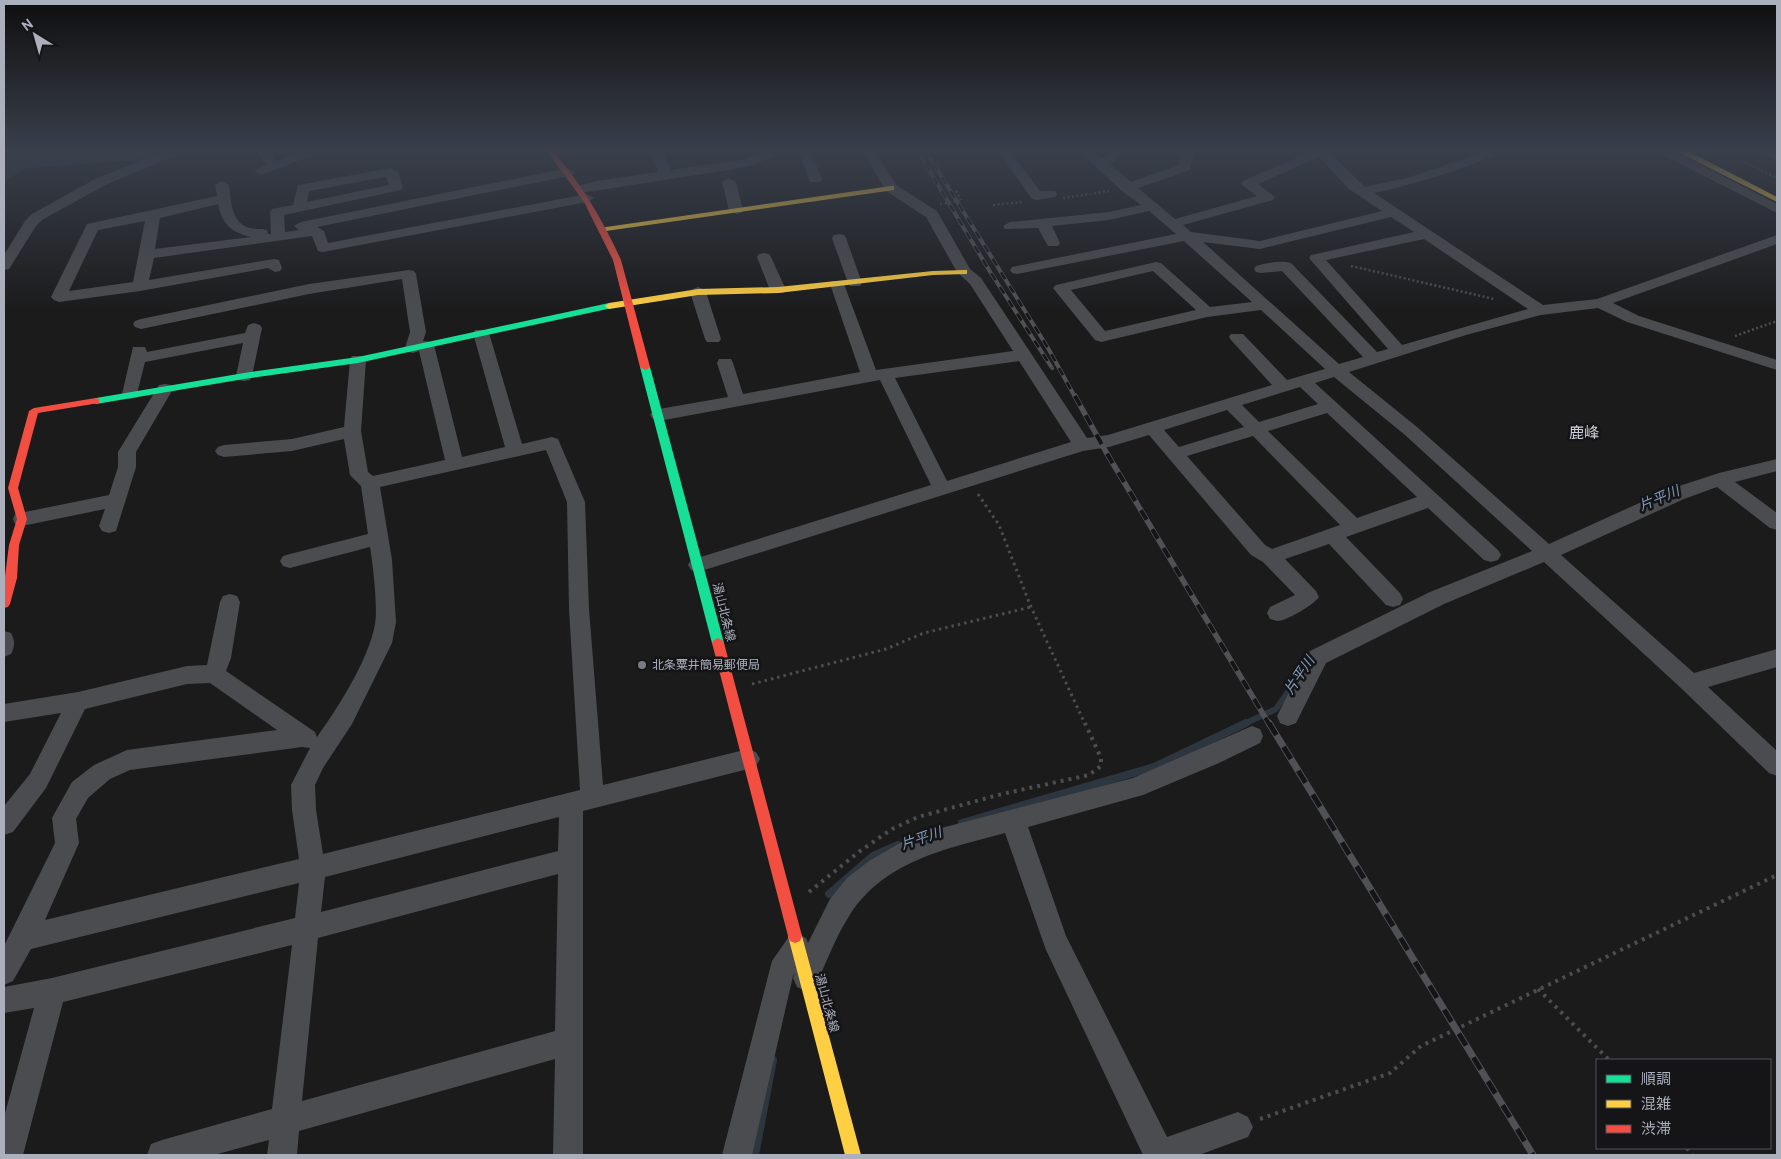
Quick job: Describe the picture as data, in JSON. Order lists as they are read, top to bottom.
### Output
{
  "streets": {
    "main road": ["湯山北条線"]
  },
  "districts": ["鹿峰"],
  "water": ["片平川"],
  "places": ["北条粟井簡易郵便局"],
  "legend": ["順調", "混雑", "渋滞"],
  "north": "top left"
}
